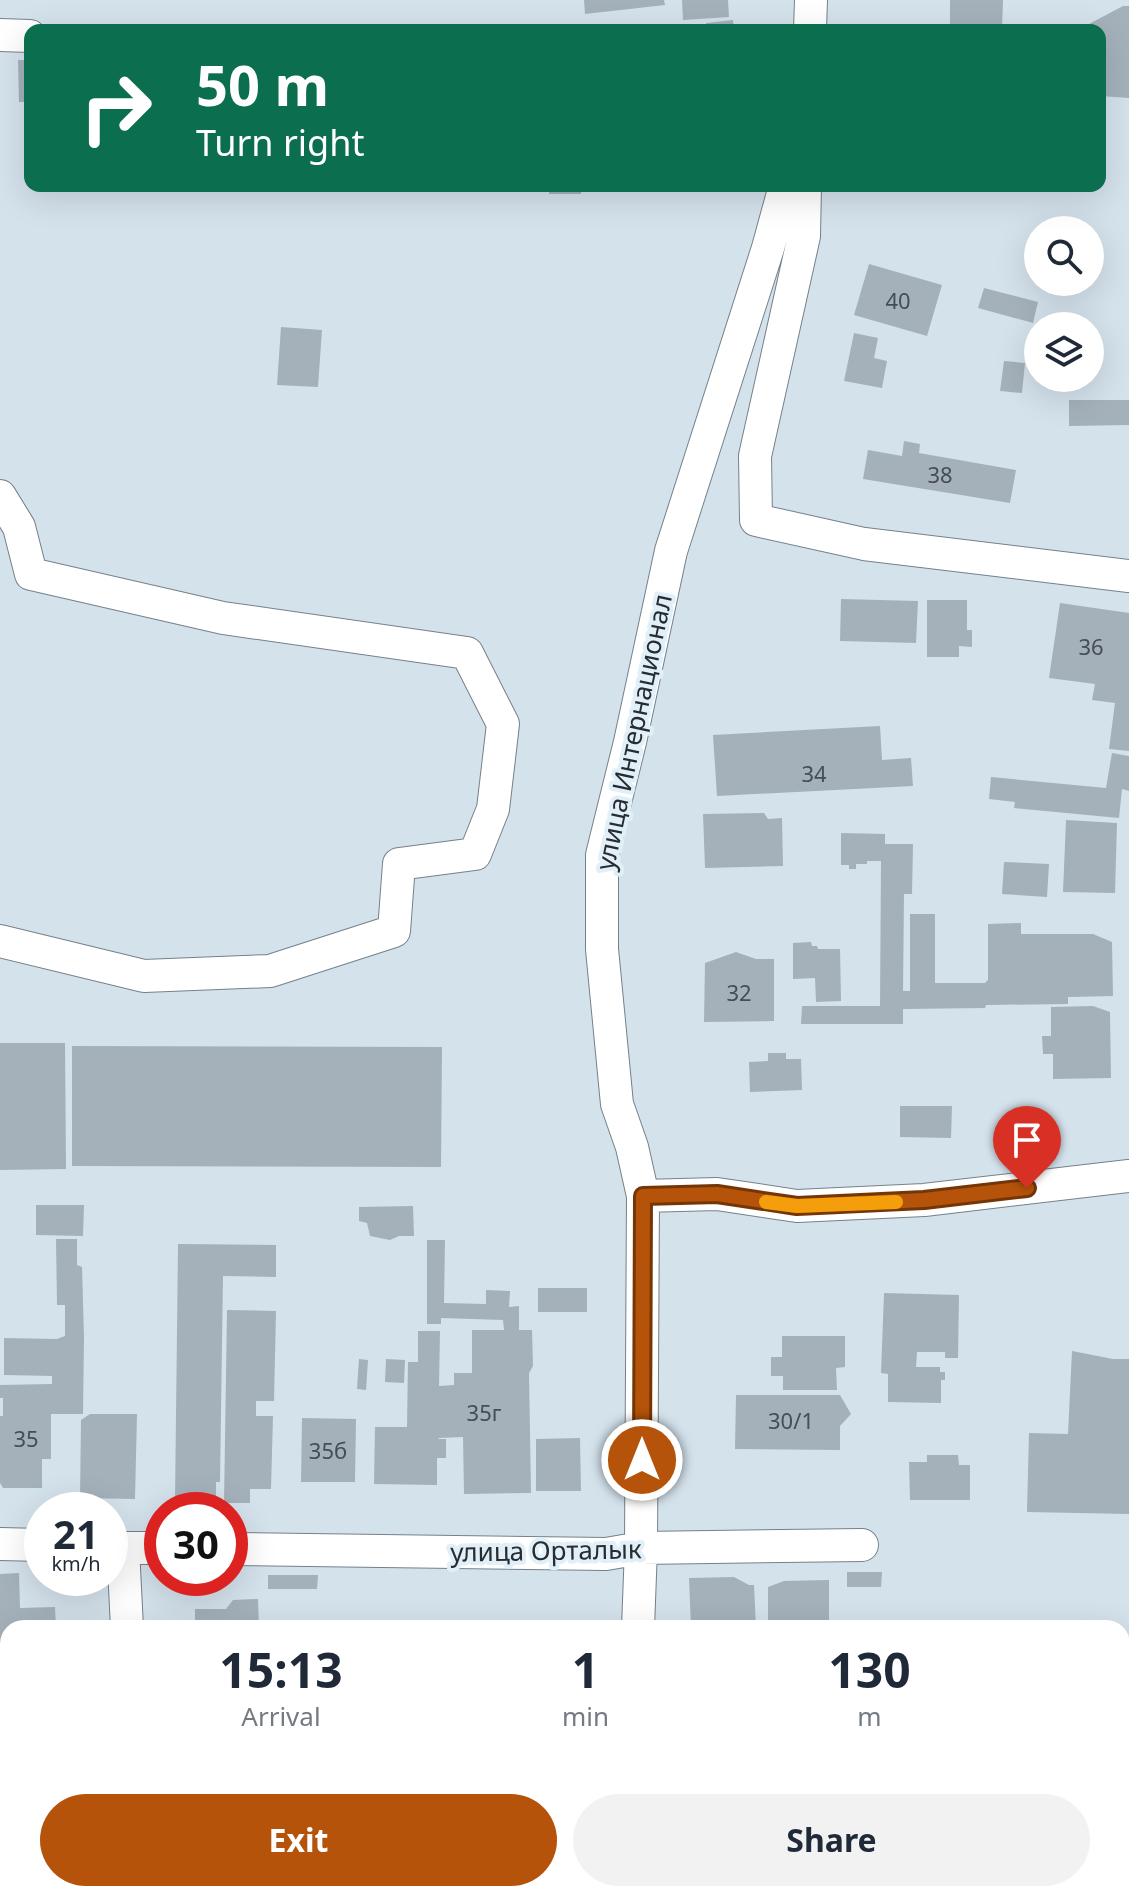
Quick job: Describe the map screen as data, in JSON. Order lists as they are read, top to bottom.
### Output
{
  "streets": {
    "street": ["улица Интернационал", "улица Орталык"]
  },
  "crossings": [
    ["улица Интернационал", "улица Орталык"]
  ],
  "house_numbers": [
    "40",
    "38",
    "36",
    "34",
    "32",
    "35г",
    "30/1",
    "35",
    "35б"
  ],
  "page": {
    "turn": ["50 m", "Turn right"],
    "speed": "21 km/h",
    "limit": "30",
    "eta": [
      "15:13",
      "Arrival",
      "1",
      "min",
      "130",
      "m"
    ],
    "buttons": ["Exit", "Share"]
  }
}
